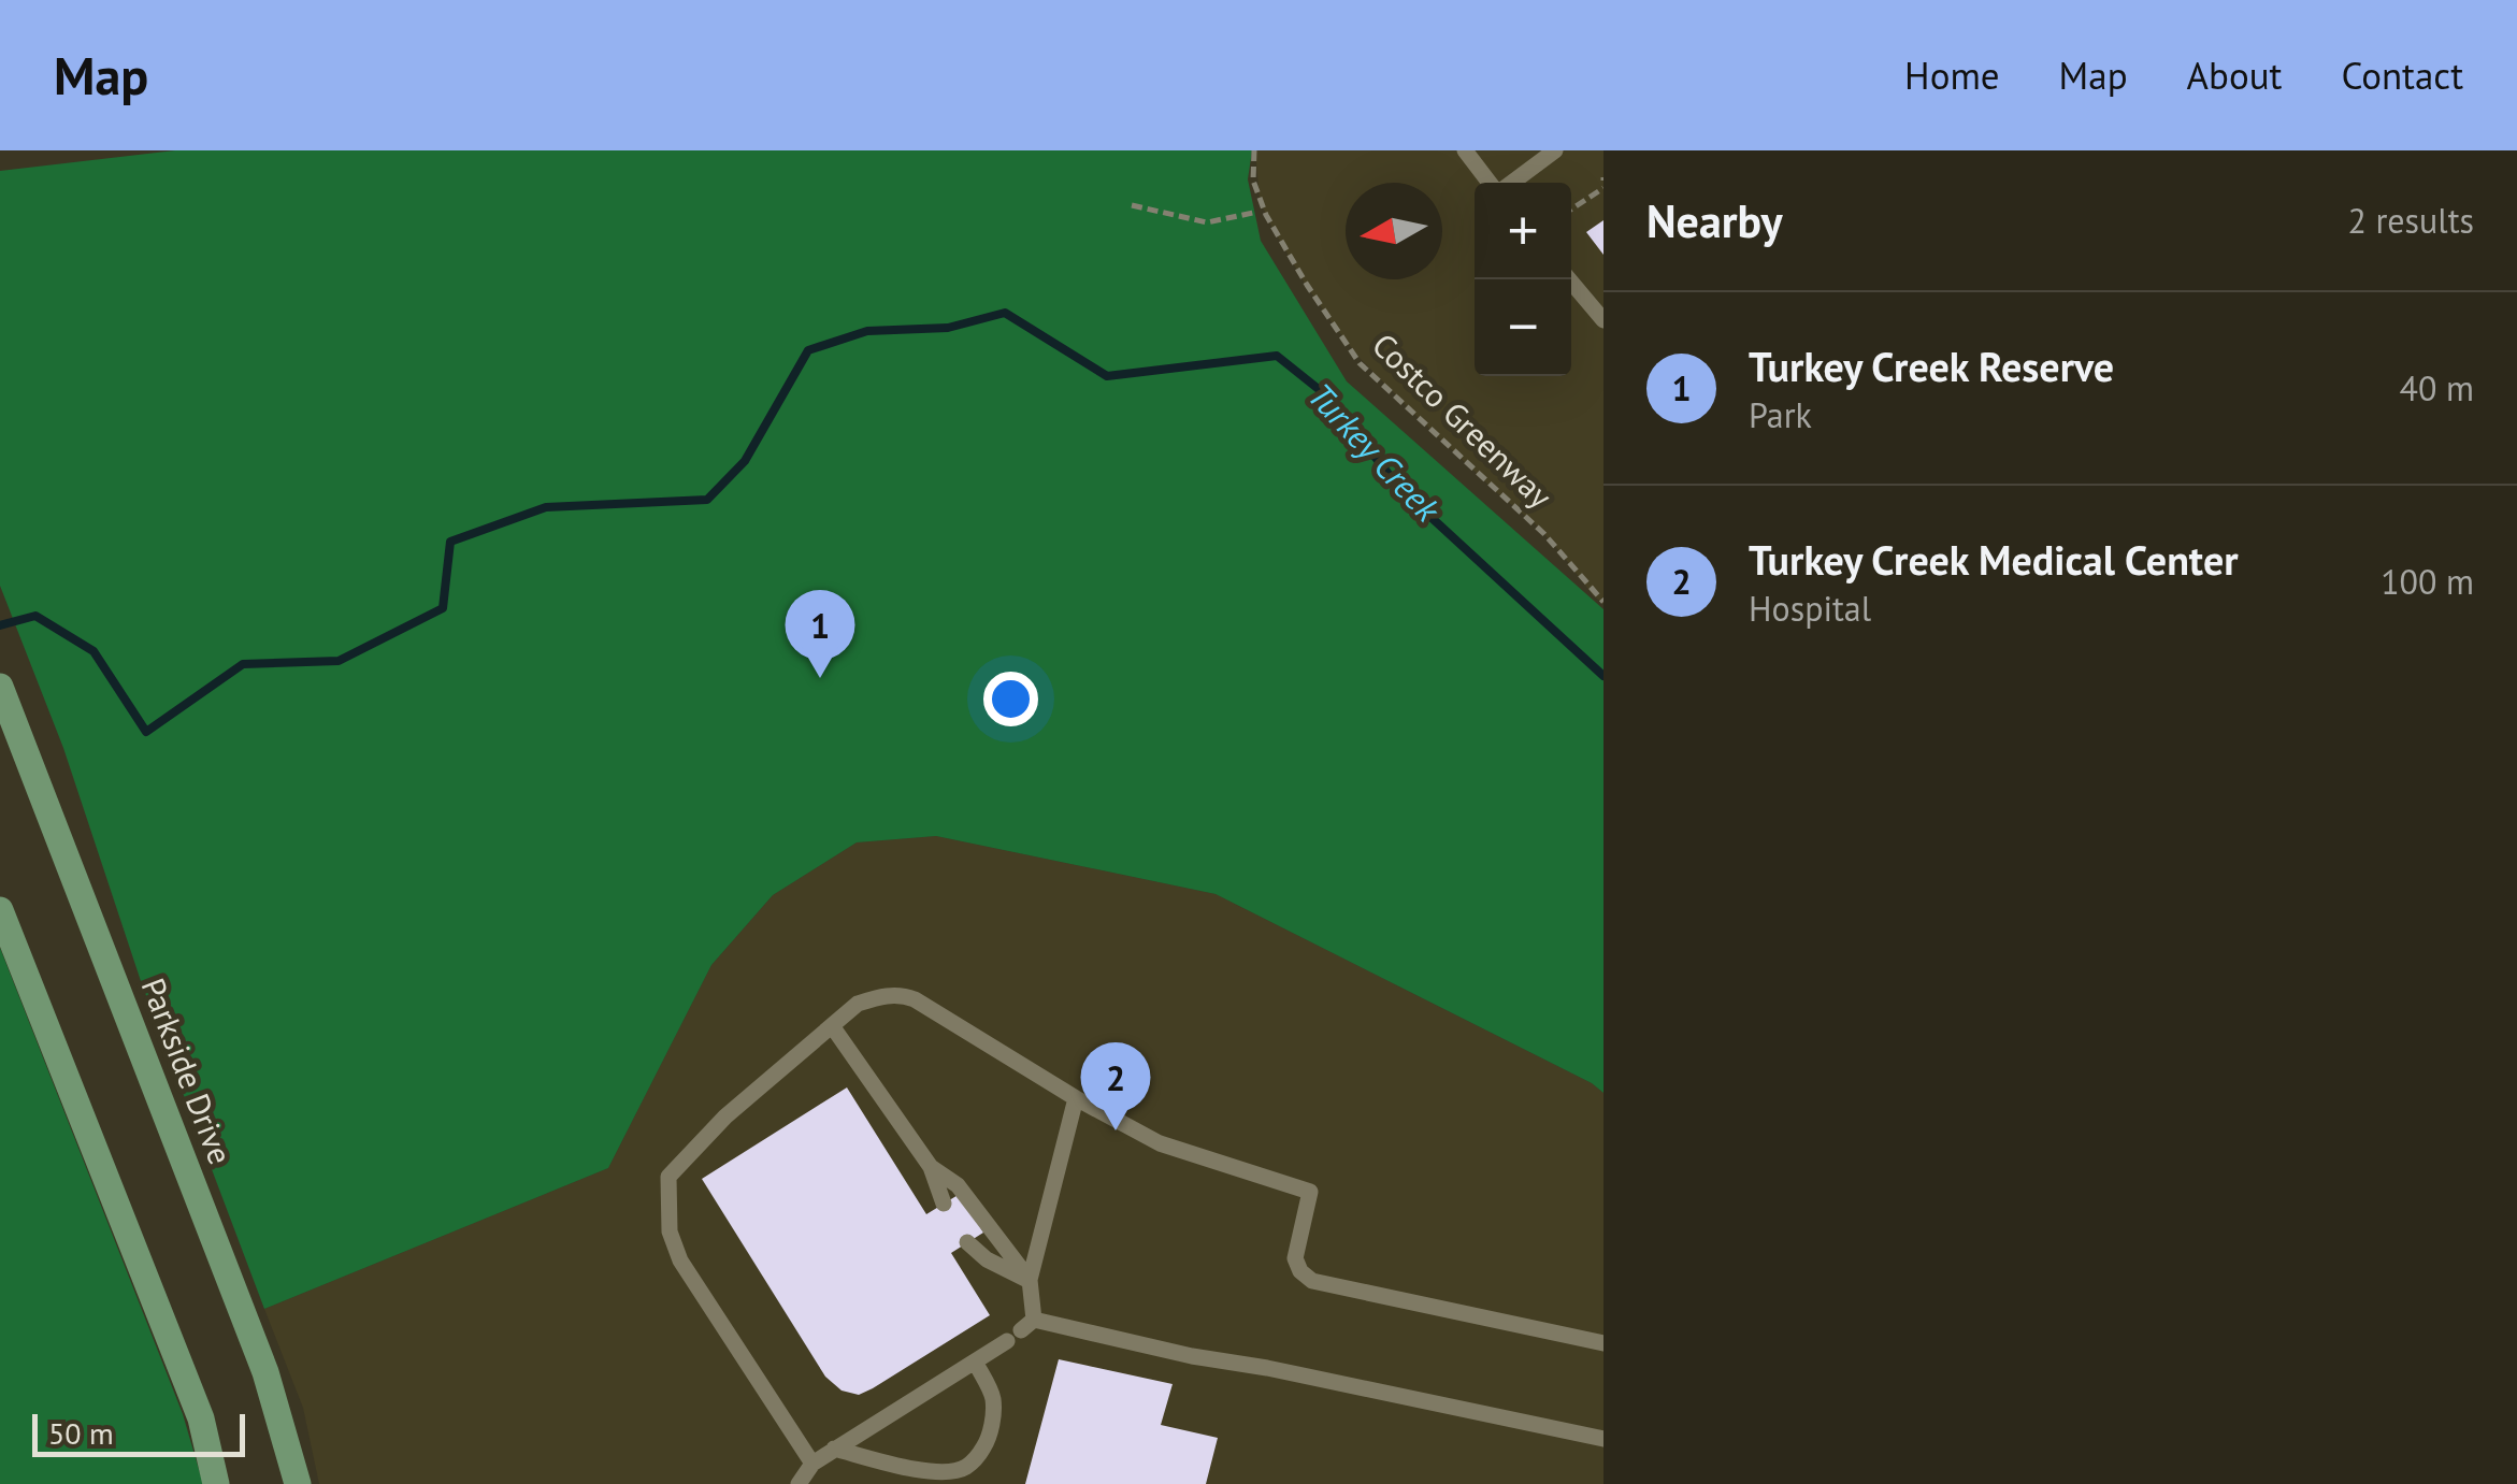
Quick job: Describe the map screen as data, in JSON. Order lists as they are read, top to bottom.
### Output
{
  "streets": {
    "street": ["Parkside Drive"],
    "path": ["Costco Greenway"]
  },
  "water": ["Turkey Creek"],
  "scale_bar": "50 m",
  "north": "left",
  "page": {
    "header": "Map",
    "nav": [
      "Home",
      "Map",
      "About",
      "Contact"
    ],
    "heading": ["Nearby", "2 results"],
    "map_buttons": ["+", "−"],
    "list": [
      {
        "mark": "1",
        "name": "Turkey Creek Reserve",
        "note": "Park",
        "value": "40 m"
      },
      {
        "mark": "2",
        "name": "Turkey Creek Medical Center",
        "note": "Hospital",
        "value": "100 m"
      }
    ],
    "pins": ["1", "2"],
    "scale": "50 m"
  }
}
